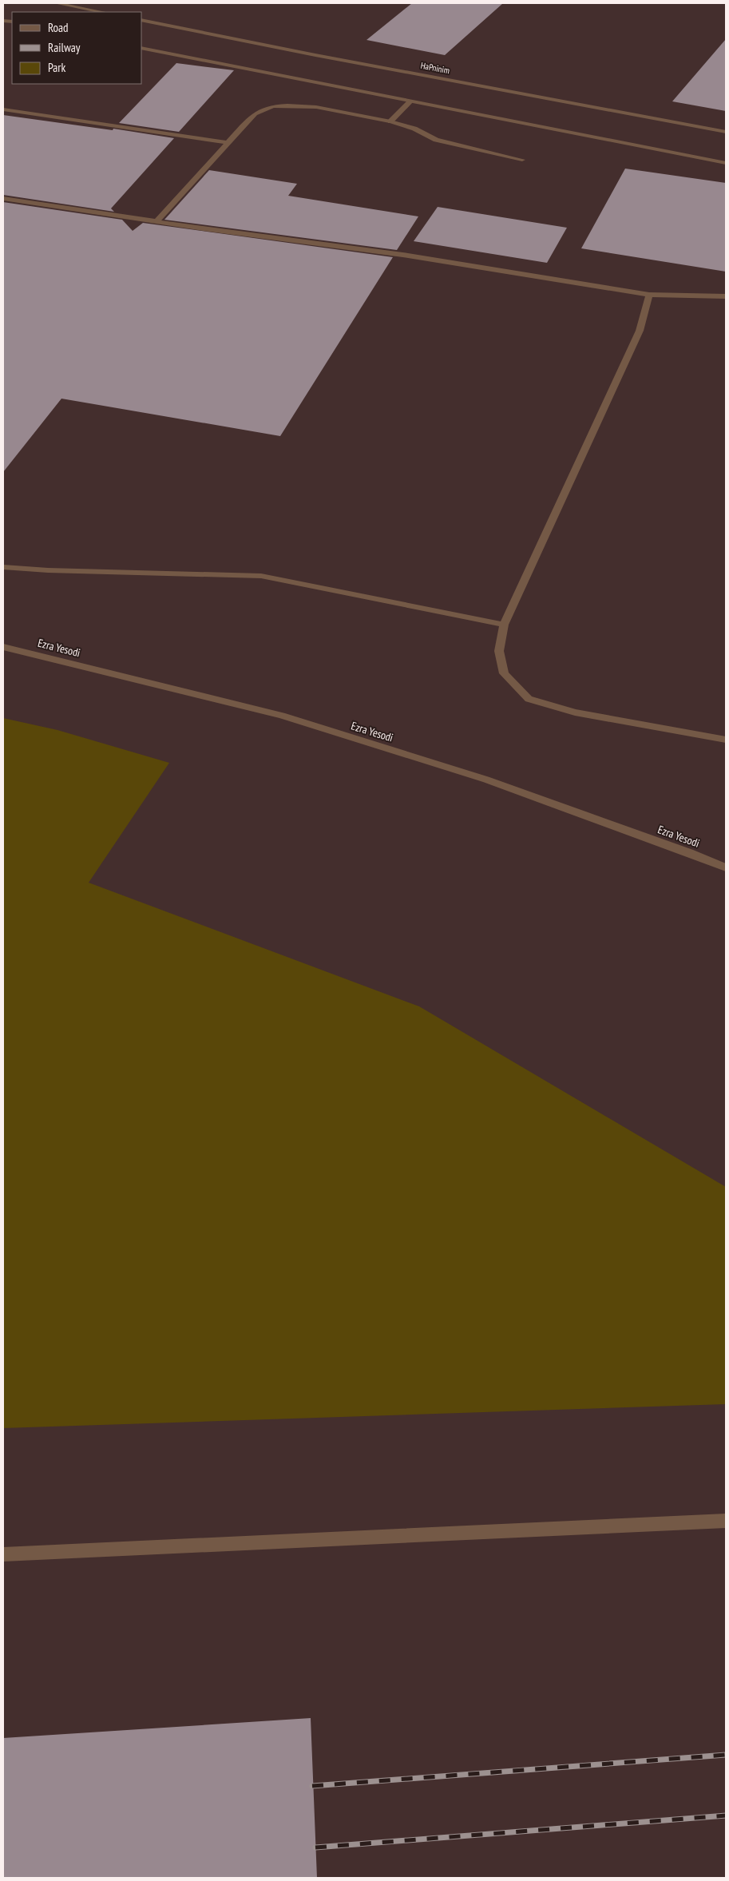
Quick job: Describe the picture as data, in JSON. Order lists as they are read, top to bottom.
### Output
{
  "streets": {
    "street": ["HaPninim", "Ezra Yesodi"]
  },
  "legend": ["Road", "Railway", "Park"]
}
